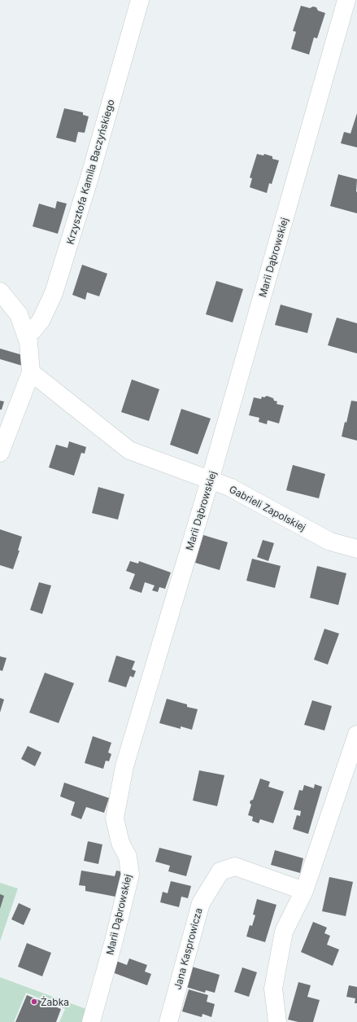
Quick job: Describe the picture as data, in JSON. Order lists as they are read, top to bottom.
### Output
{
  "streets": {
    "street": [
      "Krzysztofa Kamila Baczyńskiego",
      "Marii Dąbrowskiej",
      "Gabrieli Zapolskiej",
      "Jana Kasprowicza"
    ]
  },
  "crossings": [
    ["Marii Dąbrowskiej", "Gabrieli Zapolskiej"]
  ],
  "places": ["Żabka"]
}
